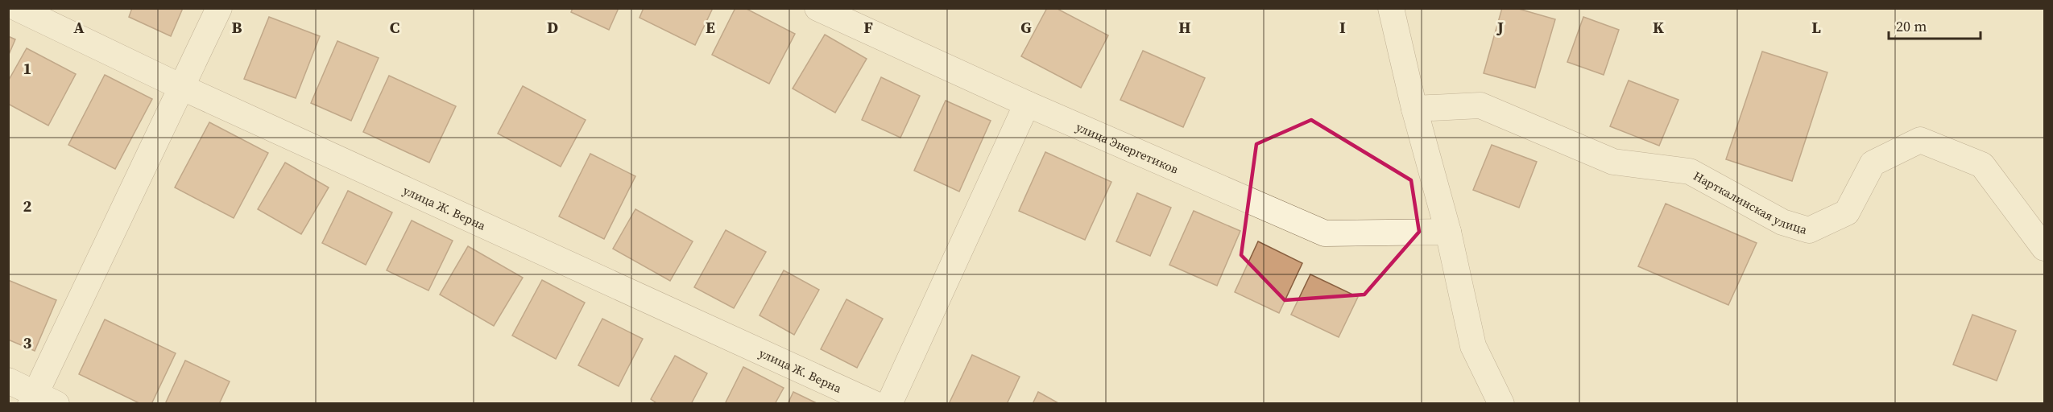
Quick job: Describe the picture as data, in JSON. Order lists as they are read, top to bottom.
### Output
{
  "streets": {
    "street": ["улица Энергетиков", "Нарткалинская улица", "улица Ж. Верна"]
  },
  "scale_bar": "20 m",
  "grid": {
    "columns": [
      "A",
      "B",
      "C",
      "D",
      "E",
      "F",
      "G",
      "H",
      "I",
      "J",
      "K",
      "L"
    ],
    "rows": ["1", "2", "3"]
  }
}
